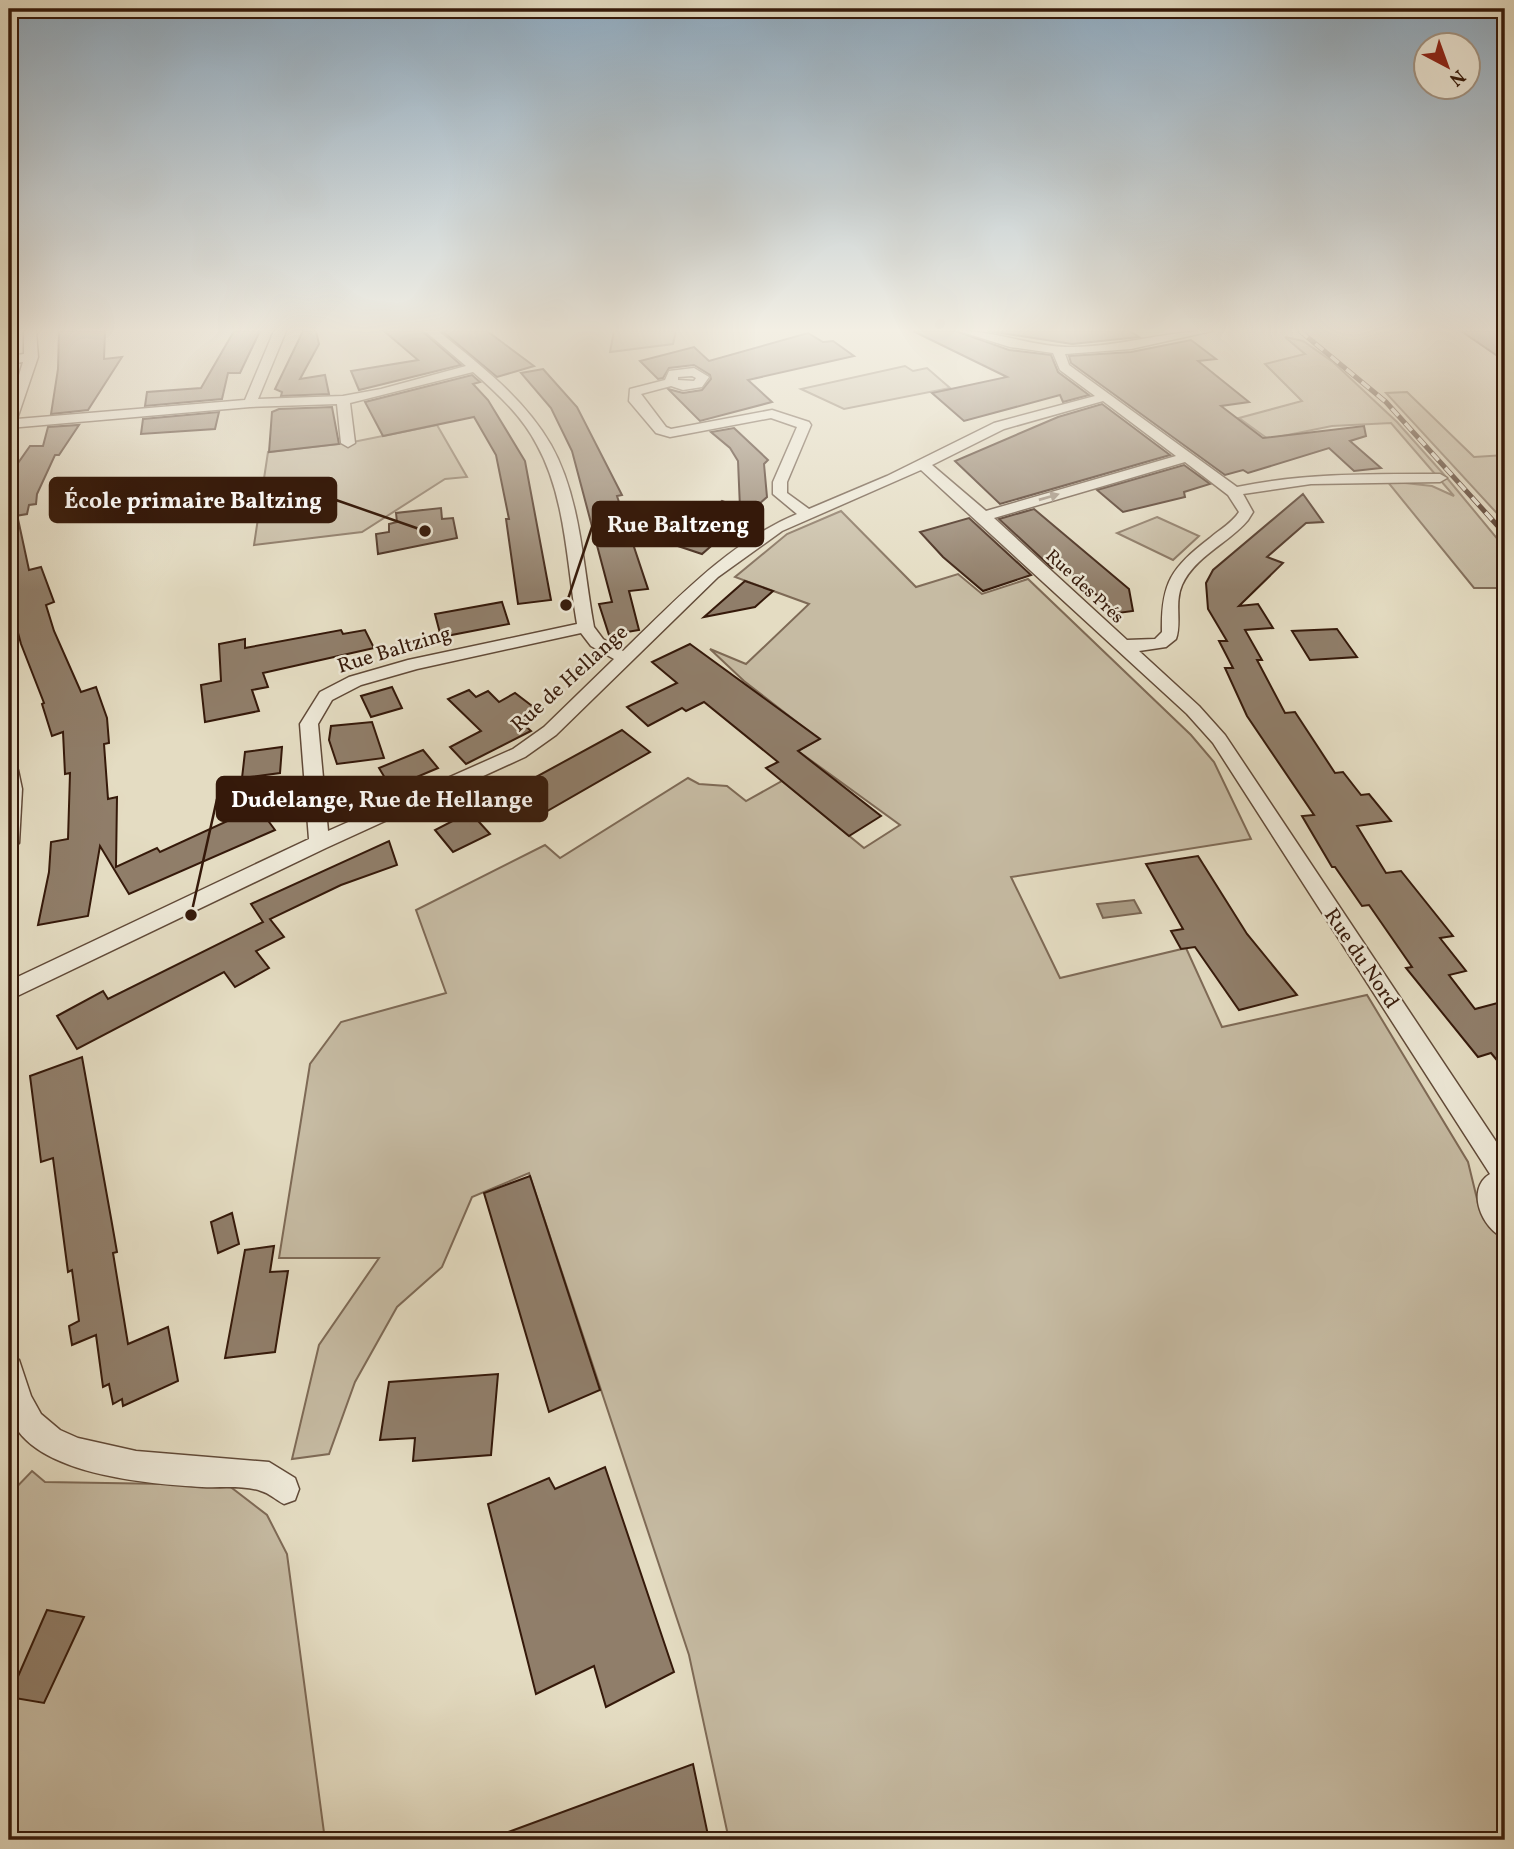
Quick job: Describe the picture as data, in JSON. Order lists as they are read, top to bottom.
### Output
{
  "streets": {
    "street": [
      "Rue des Prés",
      "Rue Baltzing",
      "Rue de Hellange",
      "Rue du Nord"
    ]
  },
  "crossings": [
    ["Rue des Prés", "Rue de Hellange"],
    ["Rue des Prés", "Rue du Nord"],
    ["Rue Baltzing", "Rue de Hellange"]
  ],
  "places": ["École primaire Baltzing", "Rue Baltzeng", "Dudelange, Rue de Hellange"],
  "north": "bottom right"
}
